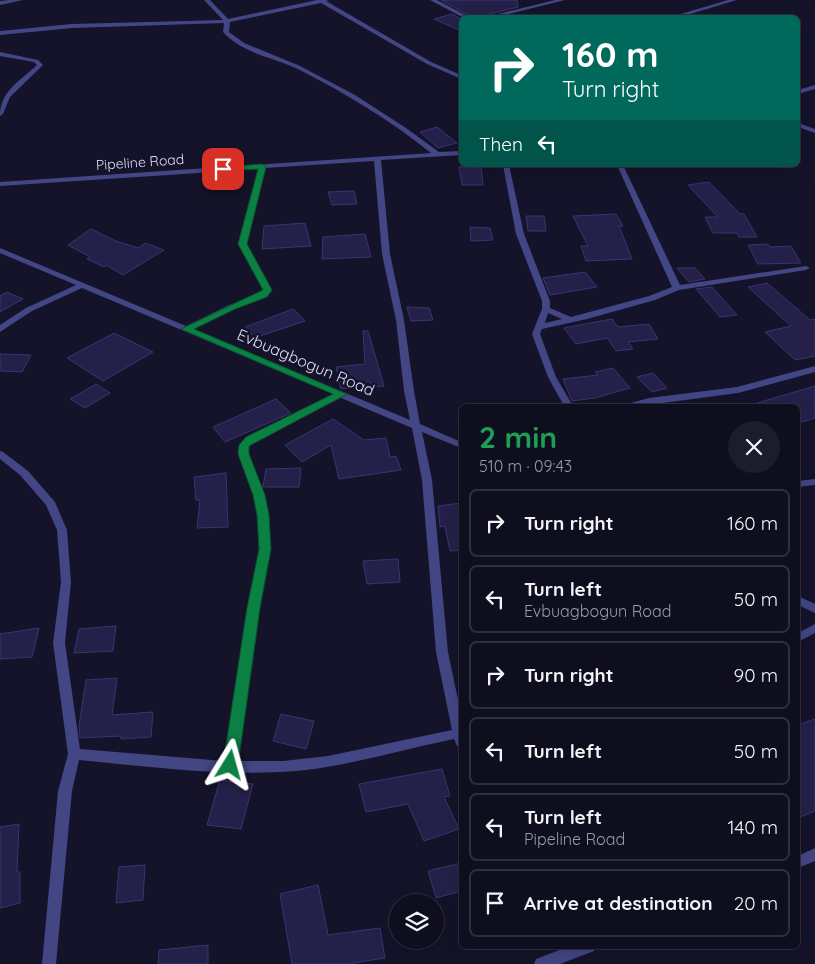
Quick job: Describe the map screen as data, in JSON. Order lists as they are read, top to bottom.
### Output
{
  "streets": {
    "street": ["Pipeline Road", "Evbuagbogun Road"]
  },
  "page": {
    "turn": ["160 m", "Turn right"],
    "then": "Then",
    "heading": ["2 min", "510 m · 09:43"],
    "list": [
      {
        "name": "Turn right",
        "value": "160 m"
      },
      {
        "name": "Turn left",
        "note": "Evbuagbogun Road",
        "value": "50 m"
      },
      {
        "name": "Turn right",
        "value": "90 m"
      },
      {
        "name": "Turn left",
        "value": "50 m"
      },
      {
        "name": "Turn left",
        "note": "Pipeline Road",
        "value": "140 m"
      },
      {
        "name": "Arrive at destination",
        "value": "20 m"
      }
    ]
  }
}
